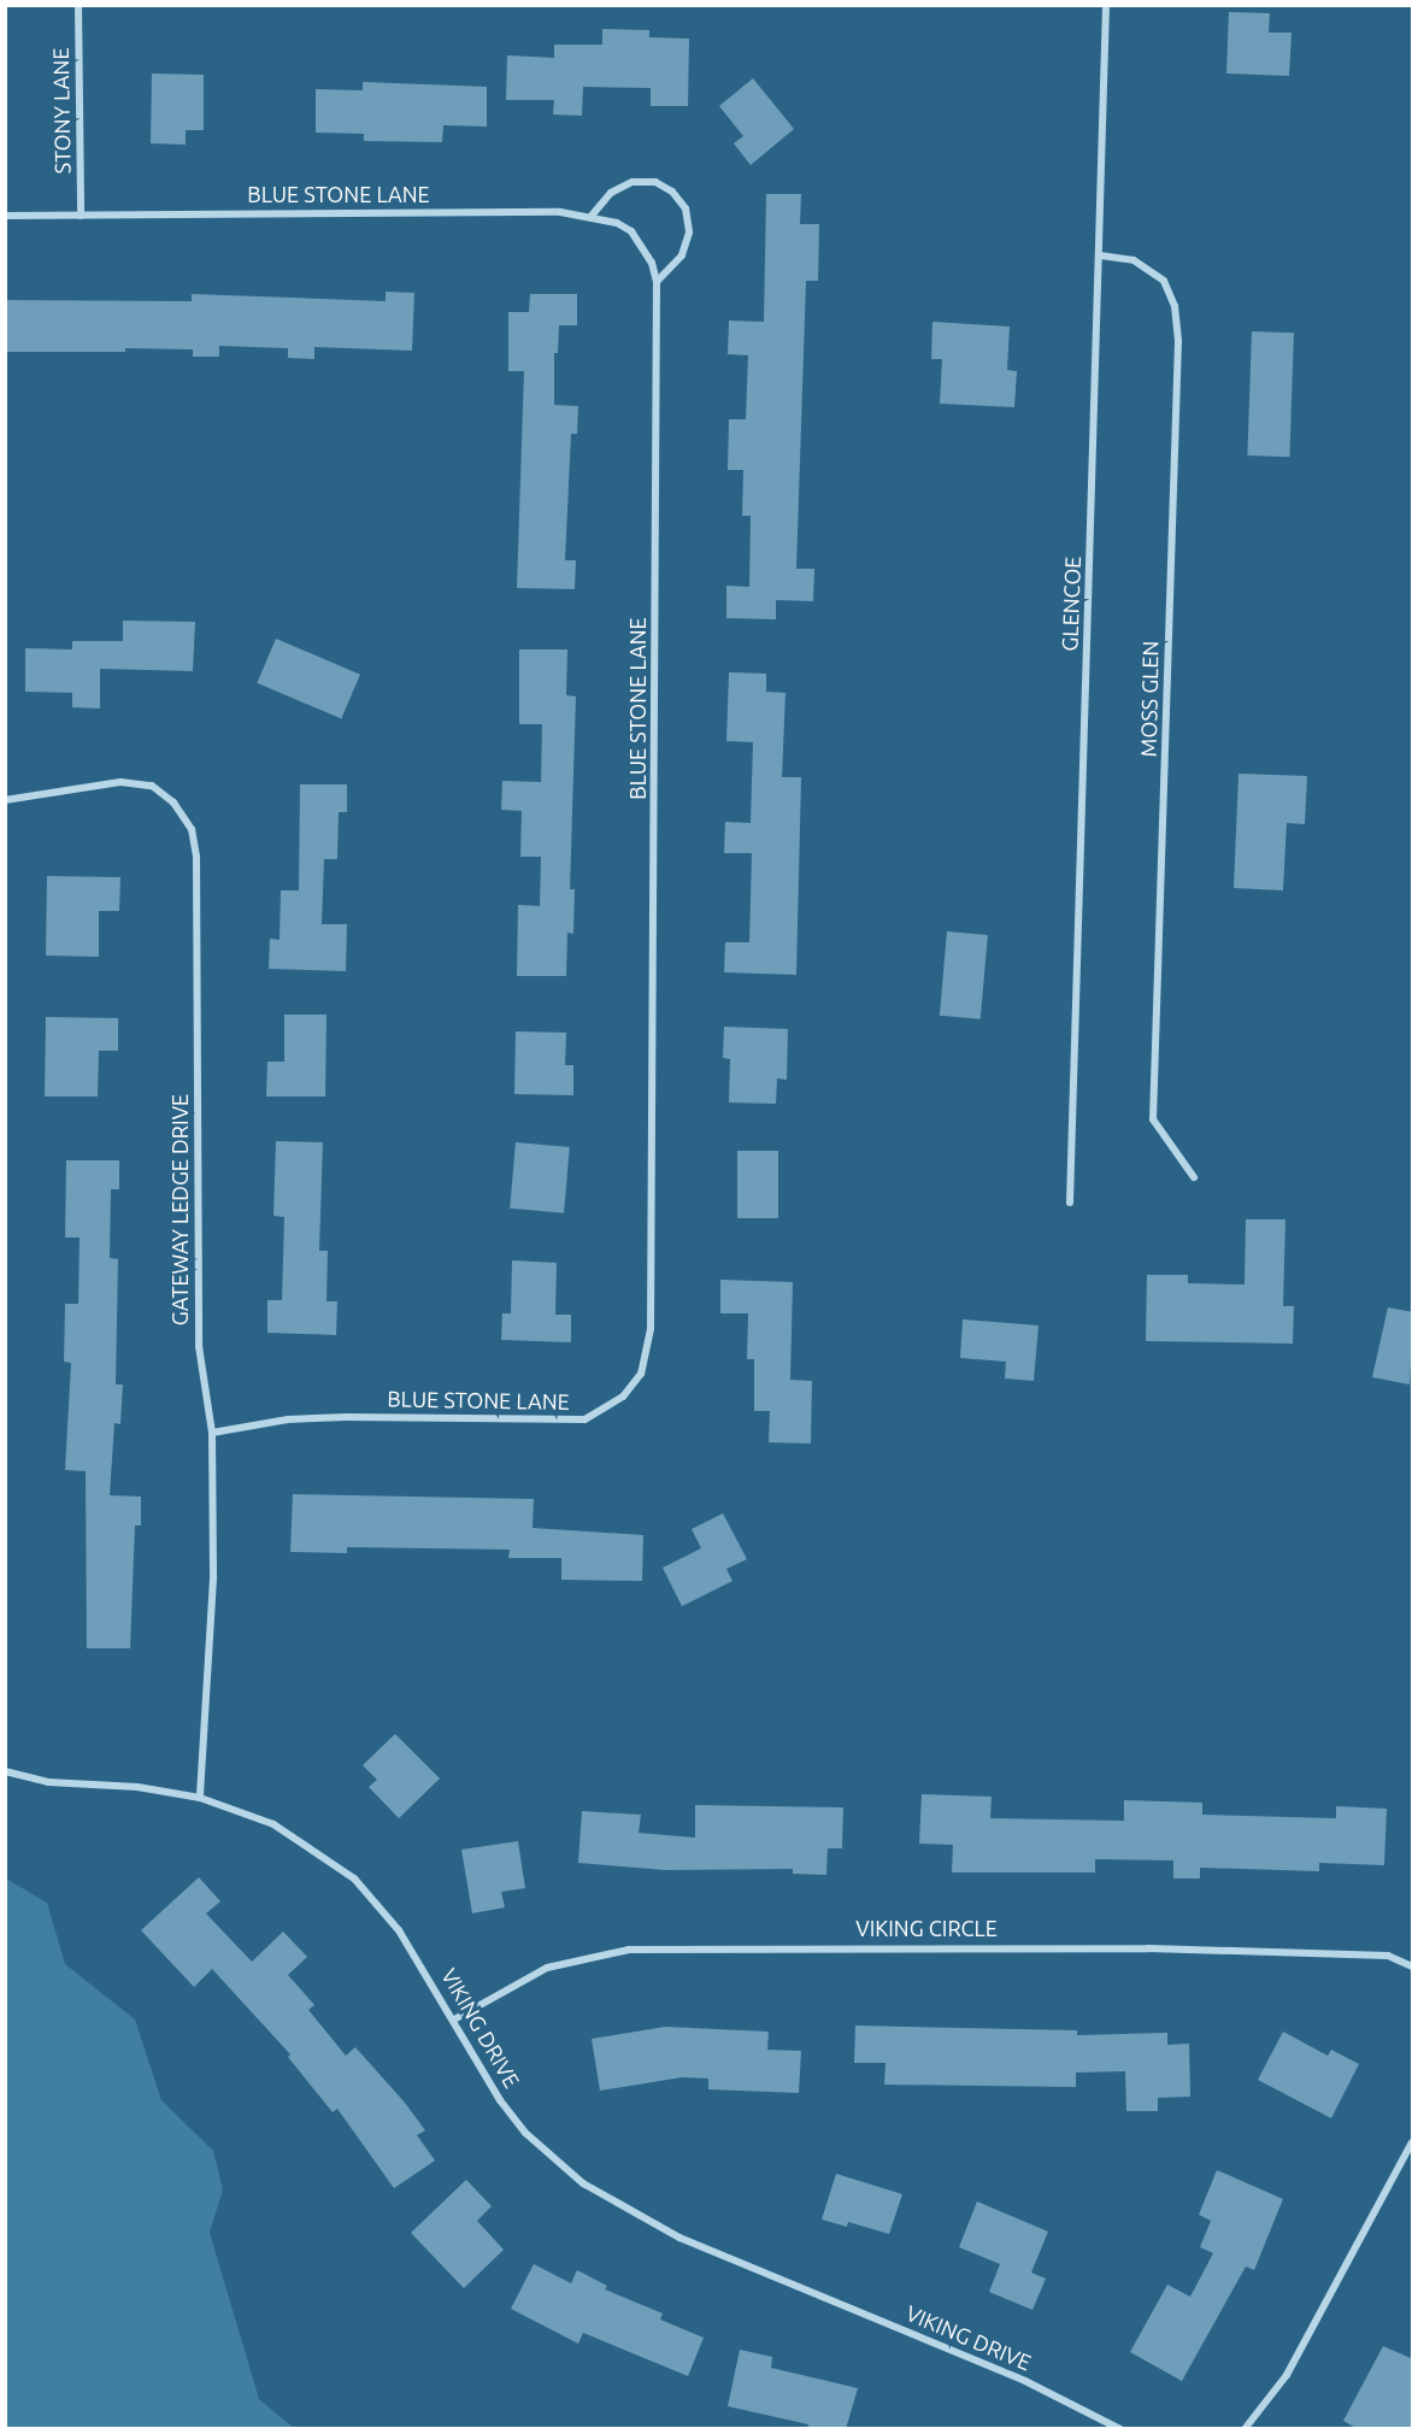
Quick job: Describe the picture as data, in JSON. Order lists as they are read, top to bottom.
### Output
{
  "streets": {
    "street": [
      "STONY LANE",
      "BLUE STONE LANE",
      "GLENCOE",
      "MOSS GLEN",
      "GATEWAY LEDGE DRIVE",
      "VIKING CIRCLE",
      "VIKING DRIVE"
    ]
  },
  "crossings": [
    ["STONY LANE", "BLUE STONE LANE"],
    ["BLUE STONE LANE", "GATEWAY LEDGE DRIVE"],
    ["GLENCOE", "MOSS GLEN"],
    ["GATEWAY LEDGE DRIVE", "VIKING DRIVE"],
    ["VIKING CIRCLE", "VIKING DRIVE"]
  ]
}
